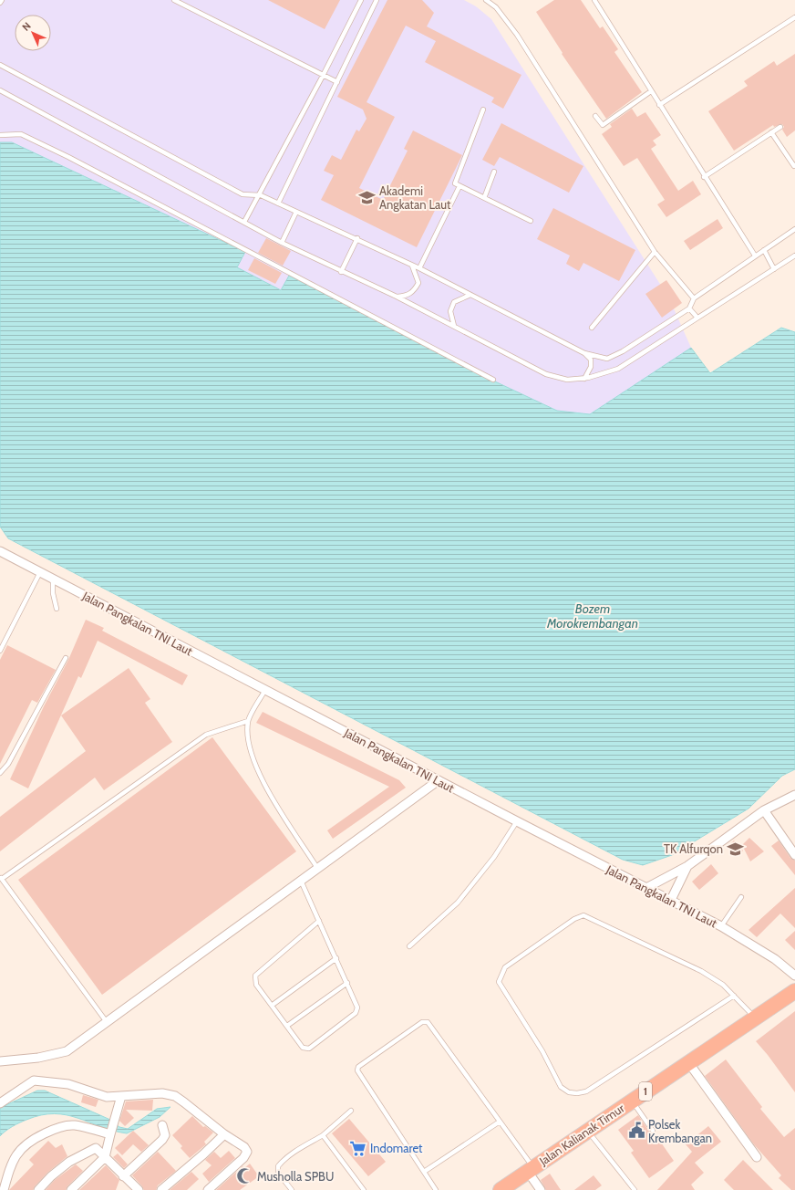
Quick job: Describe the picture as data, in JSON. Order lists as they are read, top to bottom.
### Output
{
  "streets": {
    "highway": ["1", "Jalan Kalianak Timur"],
    "street": ["Jalan Pangkalan TNI Laut"]
  },
  "water": ["Bozem Morokrembangan"],
  "places": {
    "school or university": ["Akademi Angkatan Laut", "TK Alfurqon"],
    "public building": ["Polsek Krembangan"],
    "supermarket": ["Indomaret"],
    "mosque": ["Musholla SPBU"]
  },
  "north": "top left"
}
